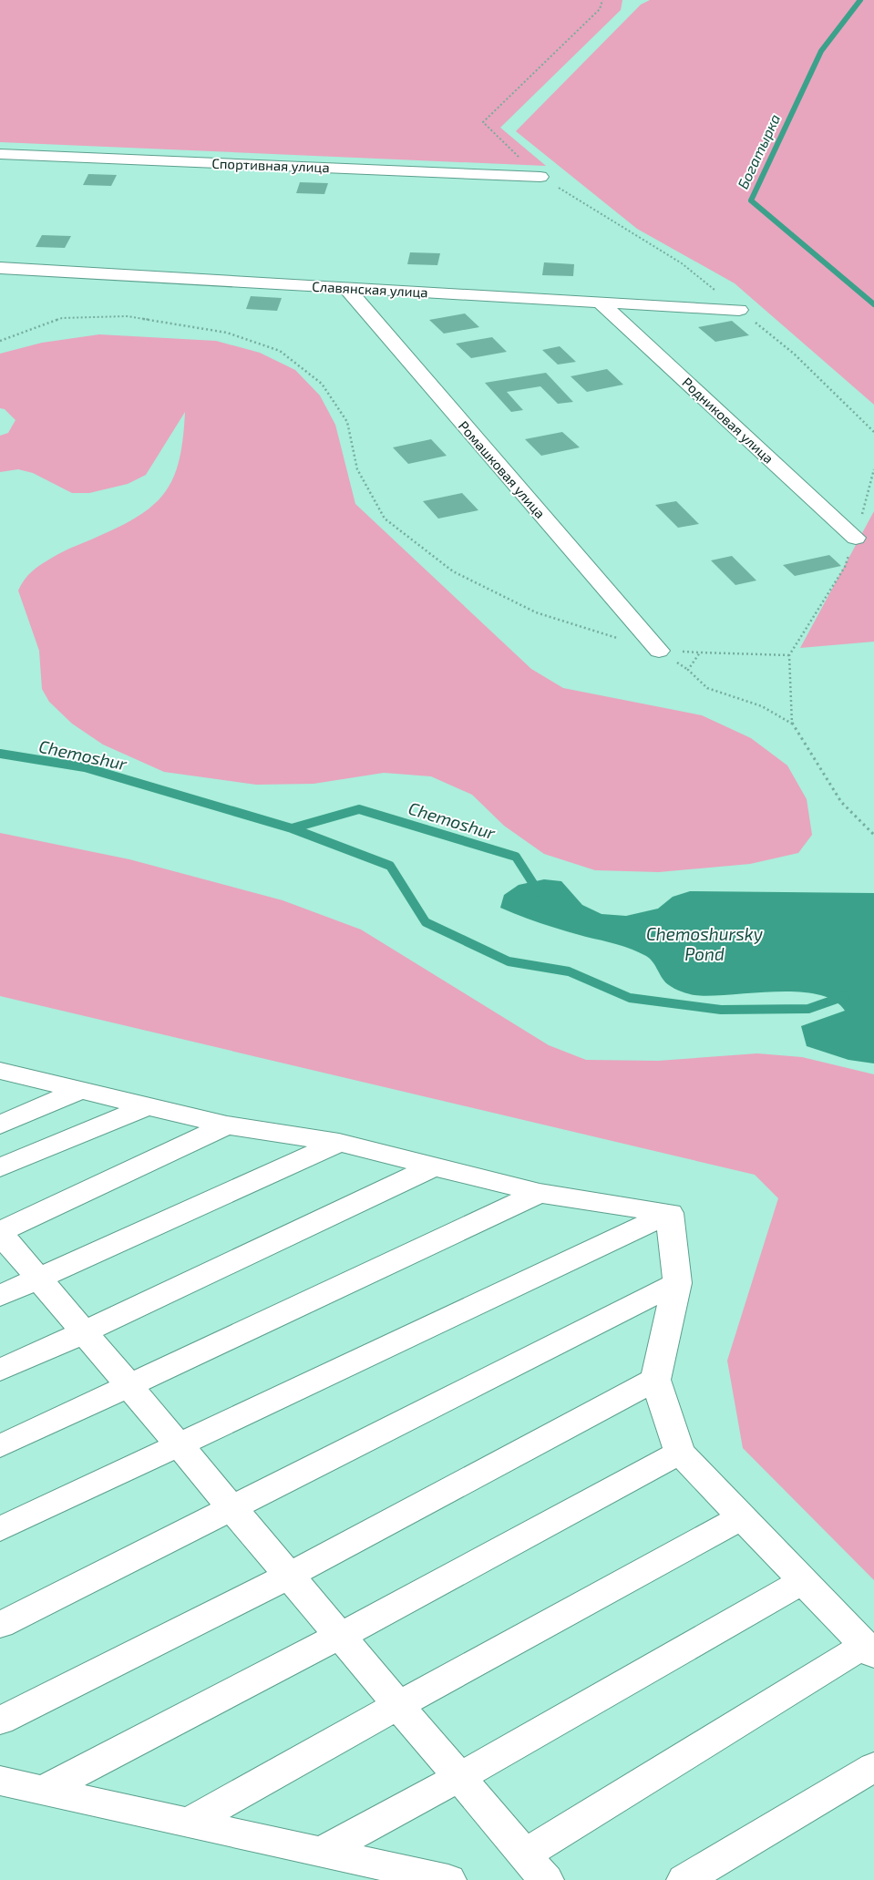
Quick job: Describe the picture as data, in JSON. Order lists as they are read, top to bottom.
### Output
{
  "streets": {
    "street": [
      "Спортивная улица",
      "Славянская улица",
      "Родниковая улица",
      "Ромашковая улица"
    ]
  },
  "crossings": [
    ["Славянская улица", "Родниковая улица"],
    ["Славянская улица", "Ромашковая улица"]
  ],
  "water": ["Богатырка", "Chemoshur", "Chemoshursky Pond"]
}
